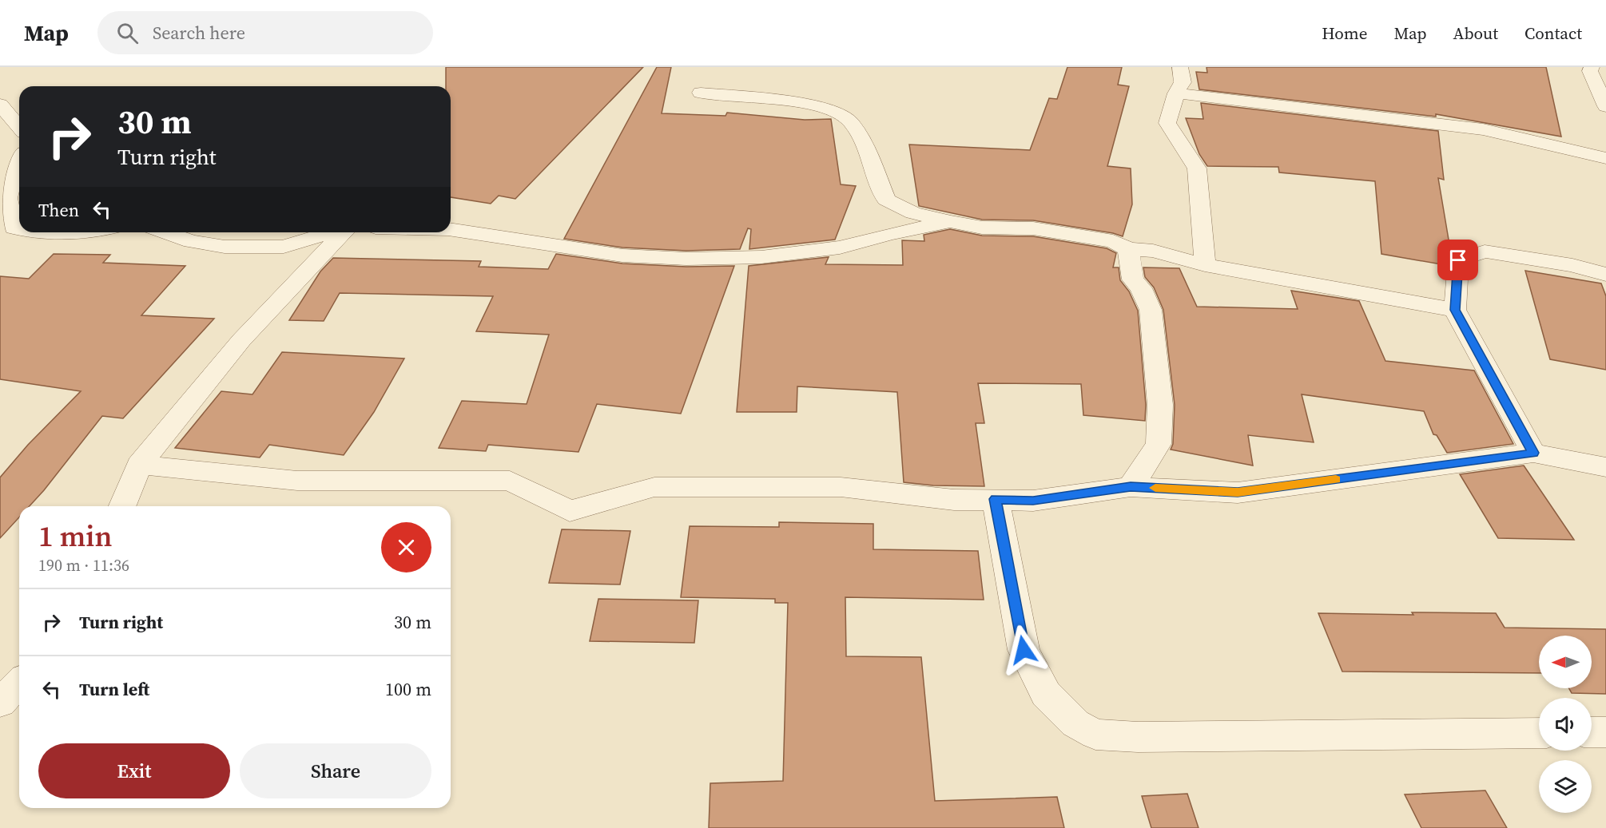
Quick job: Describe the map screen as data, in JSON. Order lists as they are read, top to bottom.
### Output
{
  "north": "left",
  "page": {
    "header": "Map",
    "search": "Search here",
    "nav": [
      "Home",
      "Map",
      "About",
      "Contact"
    ],
    "turn": ["30 m", "Turn right"],
    "then": "Then",
    "heading": ["1 min", "190 m · 11:36"],
    "list": [
      {
        "name": "Turn right",
        "value": "30 m"
      },
      {
        "name": "Turn left",
        "value": "100 m"
      }
    ],
    "buttons": ["Exit", "Share"]
  }
}
